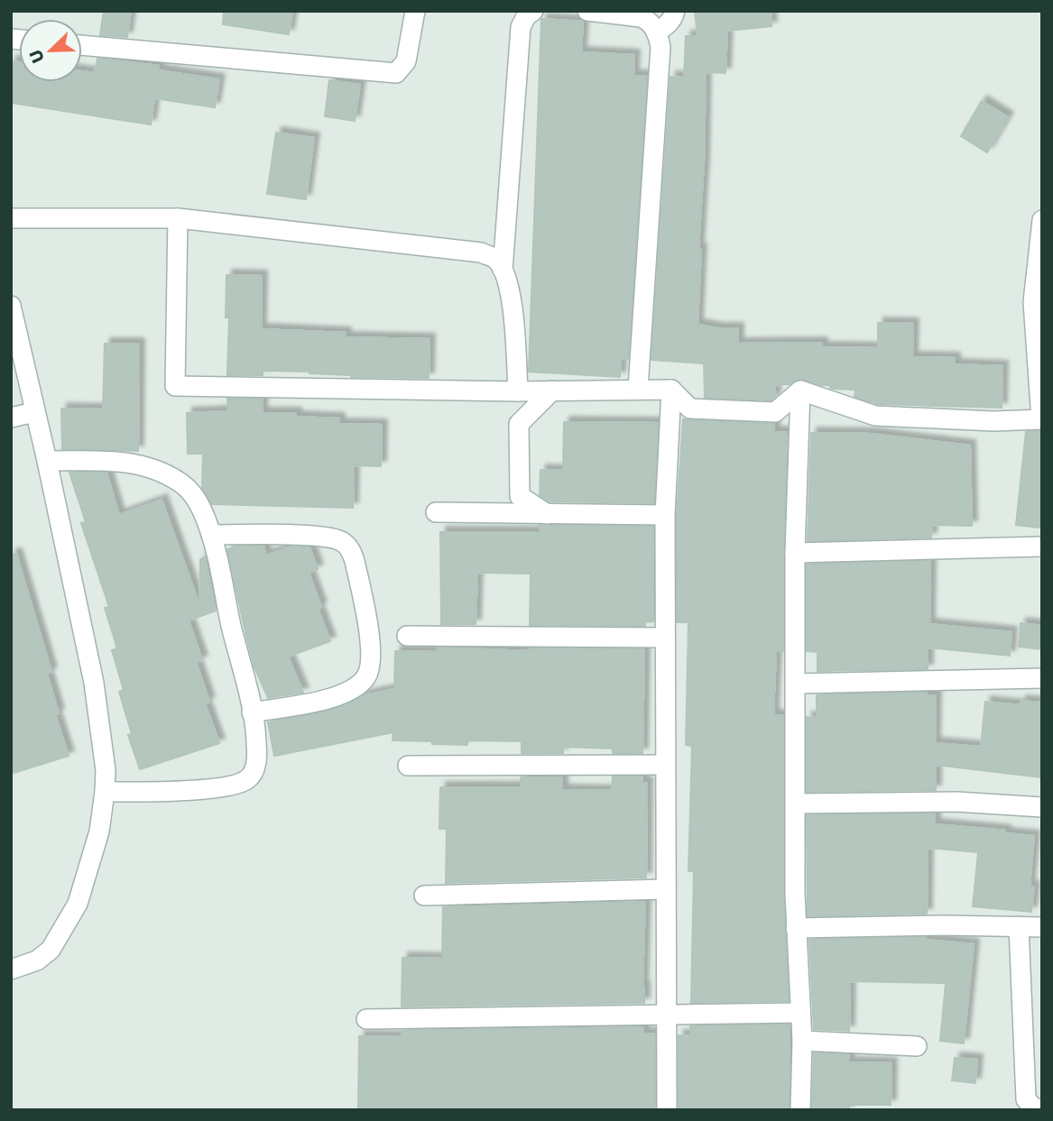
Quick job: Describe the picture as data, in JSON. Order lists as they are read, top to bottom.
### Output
{
  "north": "bottom left"
}
